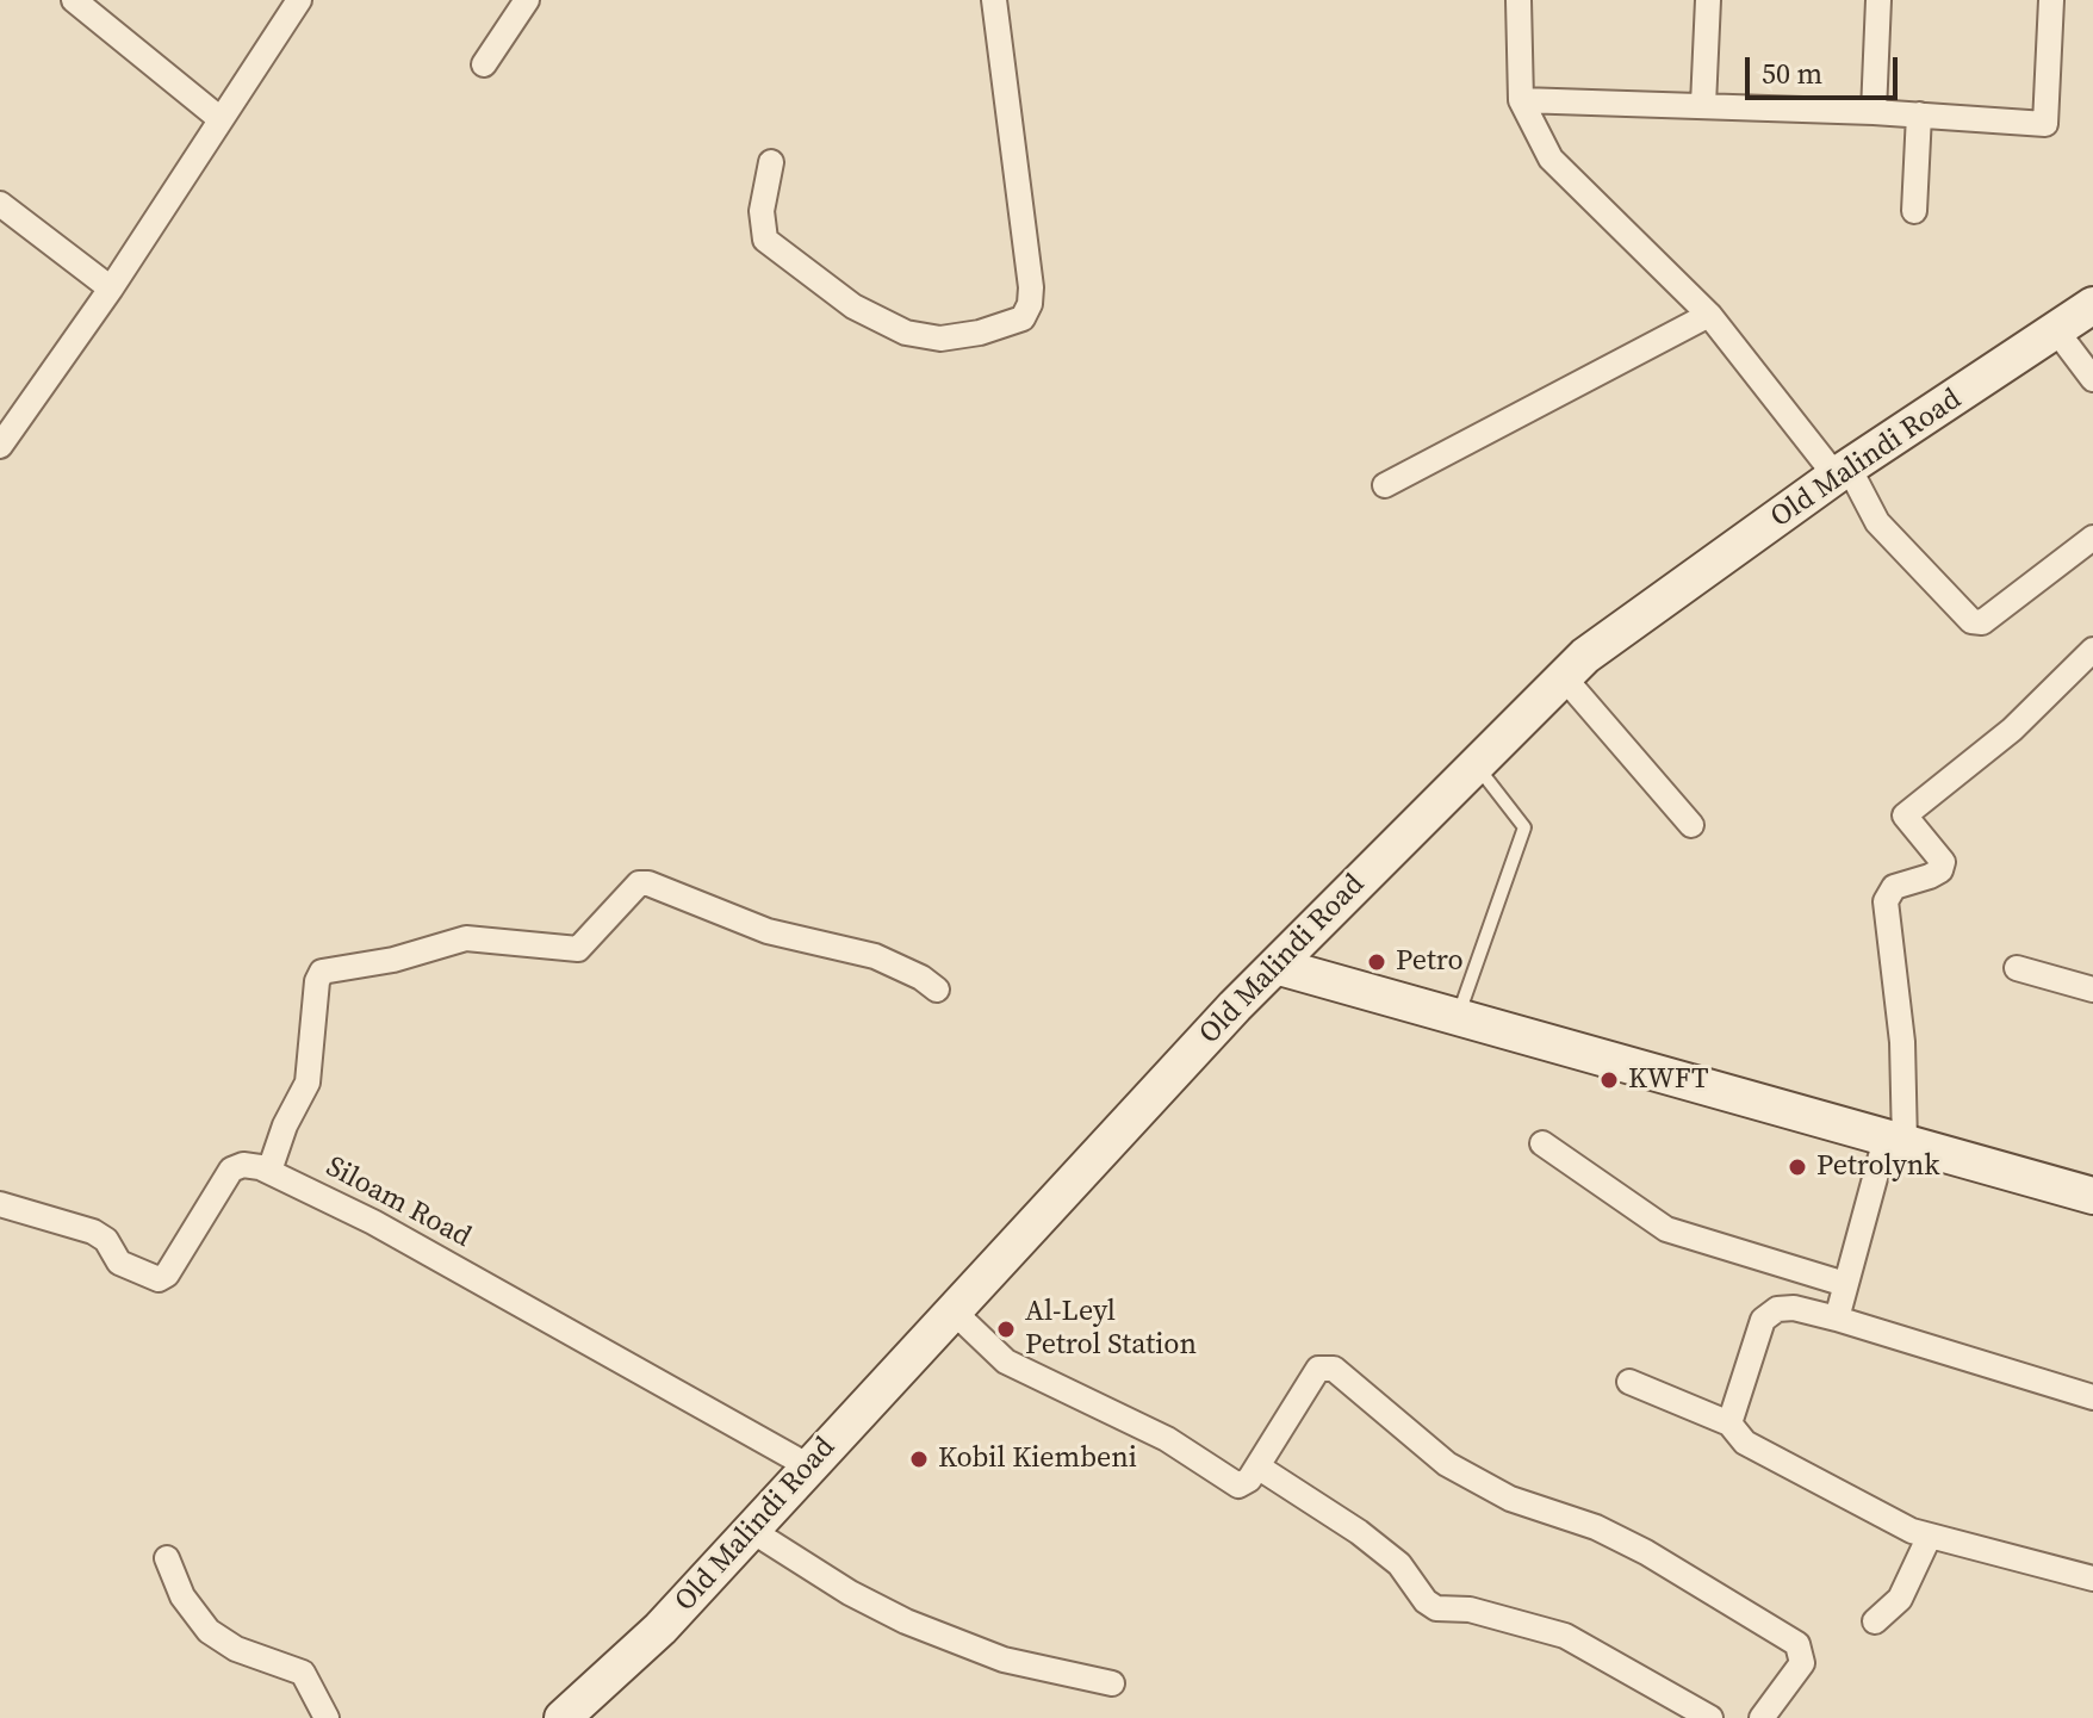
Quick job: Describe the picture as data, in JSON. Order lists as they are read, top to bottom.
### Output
{
  "streets": {
    "main road": ["Old Malindi Road"],
    "street": ["Siloam Road"]
  },
  "crossings": [
    ["Old Malindi Road", "Siloam Road"]
  ],
  "places": [
    "Petro",
    "KWFT",
    "Petrolynk",
    "Al-Leyl Petrol Station",
    "Kobil Kiembeni"
  ],
  "scale_bar": "50 m"
}
